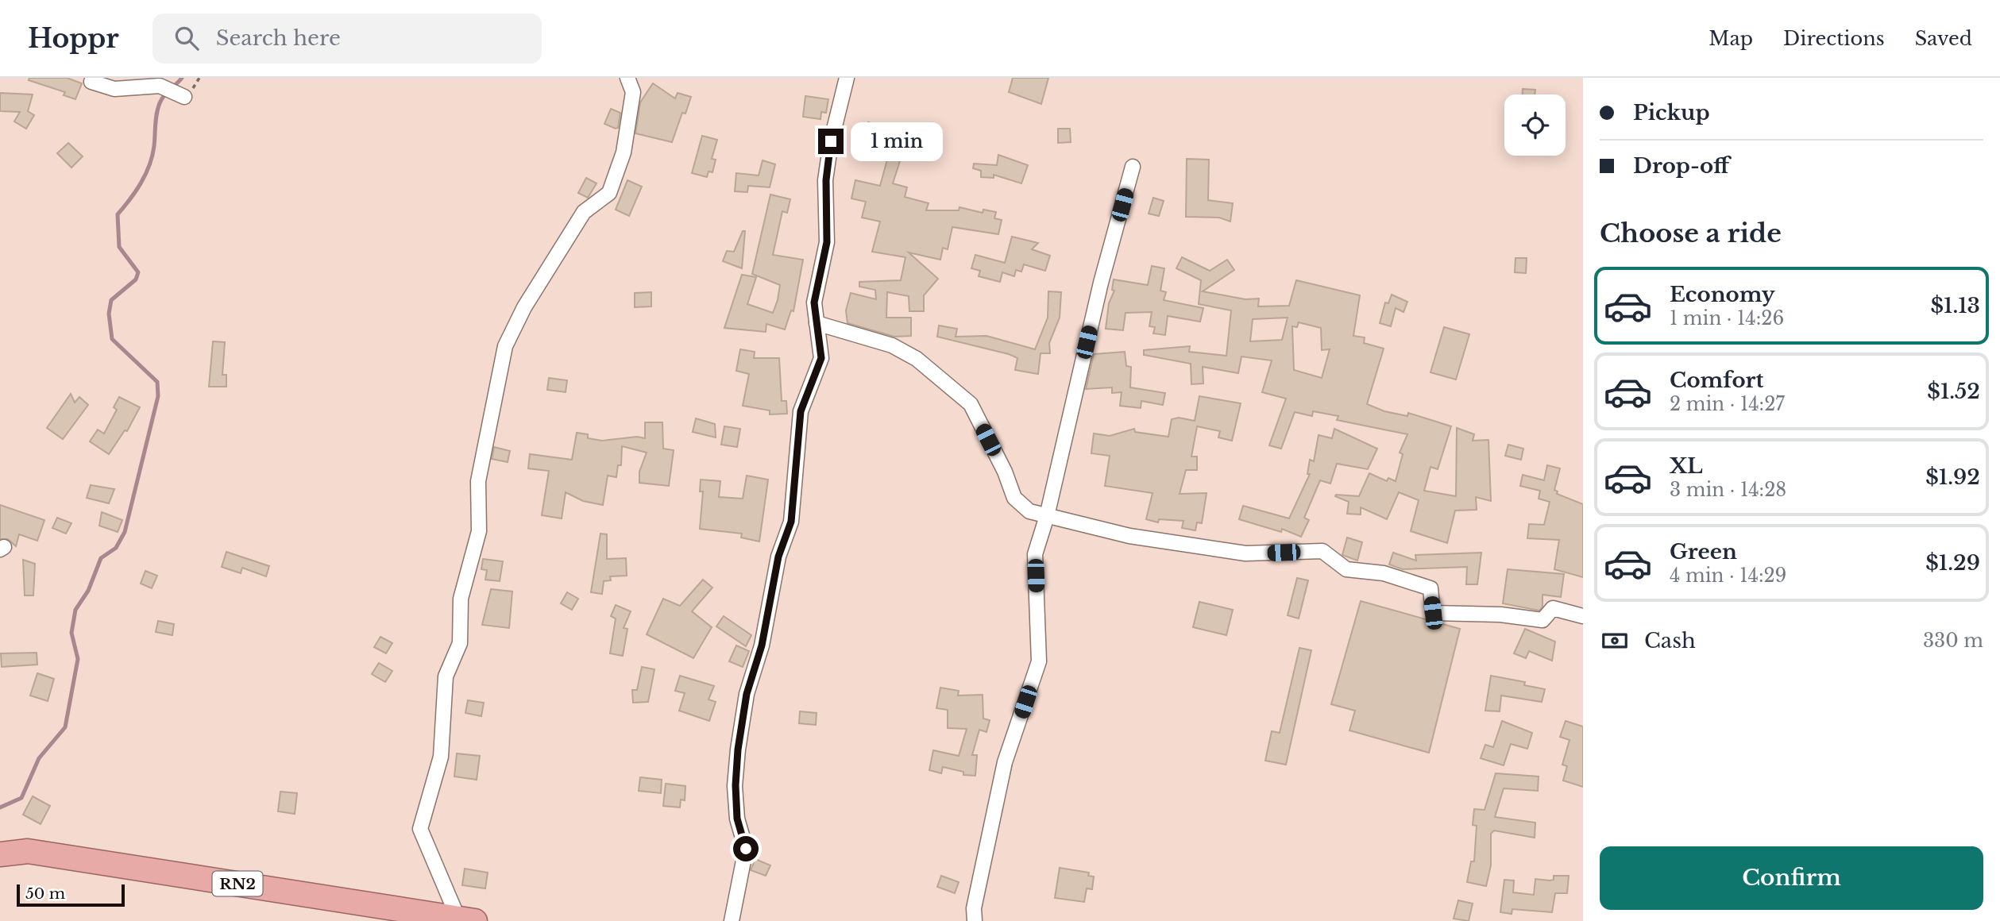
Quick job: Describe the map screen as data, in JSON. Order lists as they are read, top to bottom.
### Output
{
  "streets": {
    "highway": ["RN2"]
  },
  "scale_bar": "50 m",
  "page": {
    "header": "Hoppr",
    "search": "Search here",
    "nav": ["Map", "Directions", "Saved"],
    "banner": ["Pickup", "Drop-off"],
    "bubble": "1 min",
    "heading": "Choose a ride",
    "list": [
      {
        "name": "Economy",
        "note": "1 min · 14:26",
        "value": "$1.13"
      },
      {
        "name": "Comfort",
        "note": "2 min · 14:27",
        "value": "$1.52"
      },
      {
        "name": "XL",
        "note": "3 min · 14:28",
        "value": "$1.92"
      },
      {
        "name": "Green",
        "note": "4 min · 14:29",
        "value": "$1.29"
      }
    ],
    "pay": ["Cash", "330 m"],
    "buttons": "Confirm",
    "scale": "50 m"
  }
}
